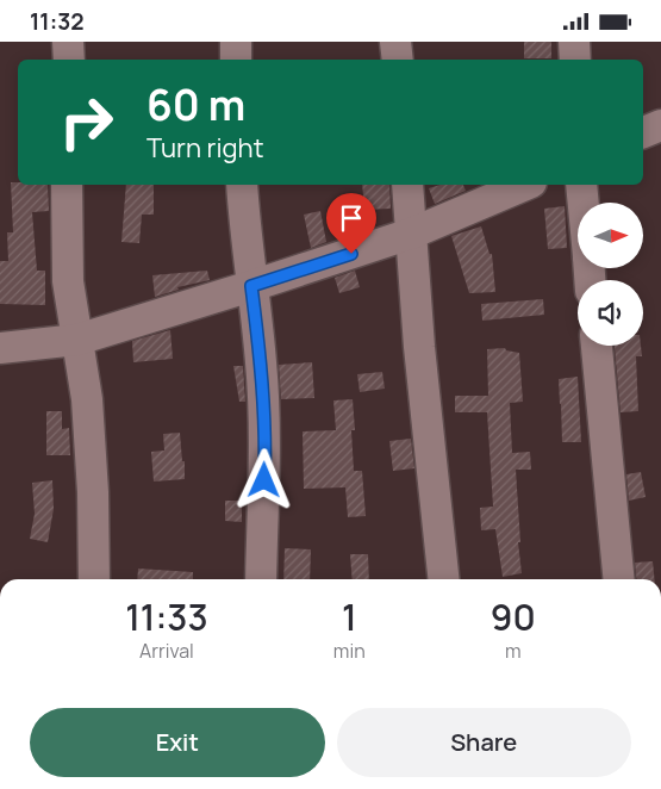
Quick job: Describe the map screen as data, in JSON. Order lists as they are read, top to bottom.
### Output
{
  "north": "right",
  "page": {
    "status": "11:32",
    "turn": ["60 m", "Turn right"],
    "eta": [
      "11:33",
      "Arrival",
      "1",
      "min",
      "90",
      "m"
    ],
    "buttons": ["Exit", "Share"]
  }
}
